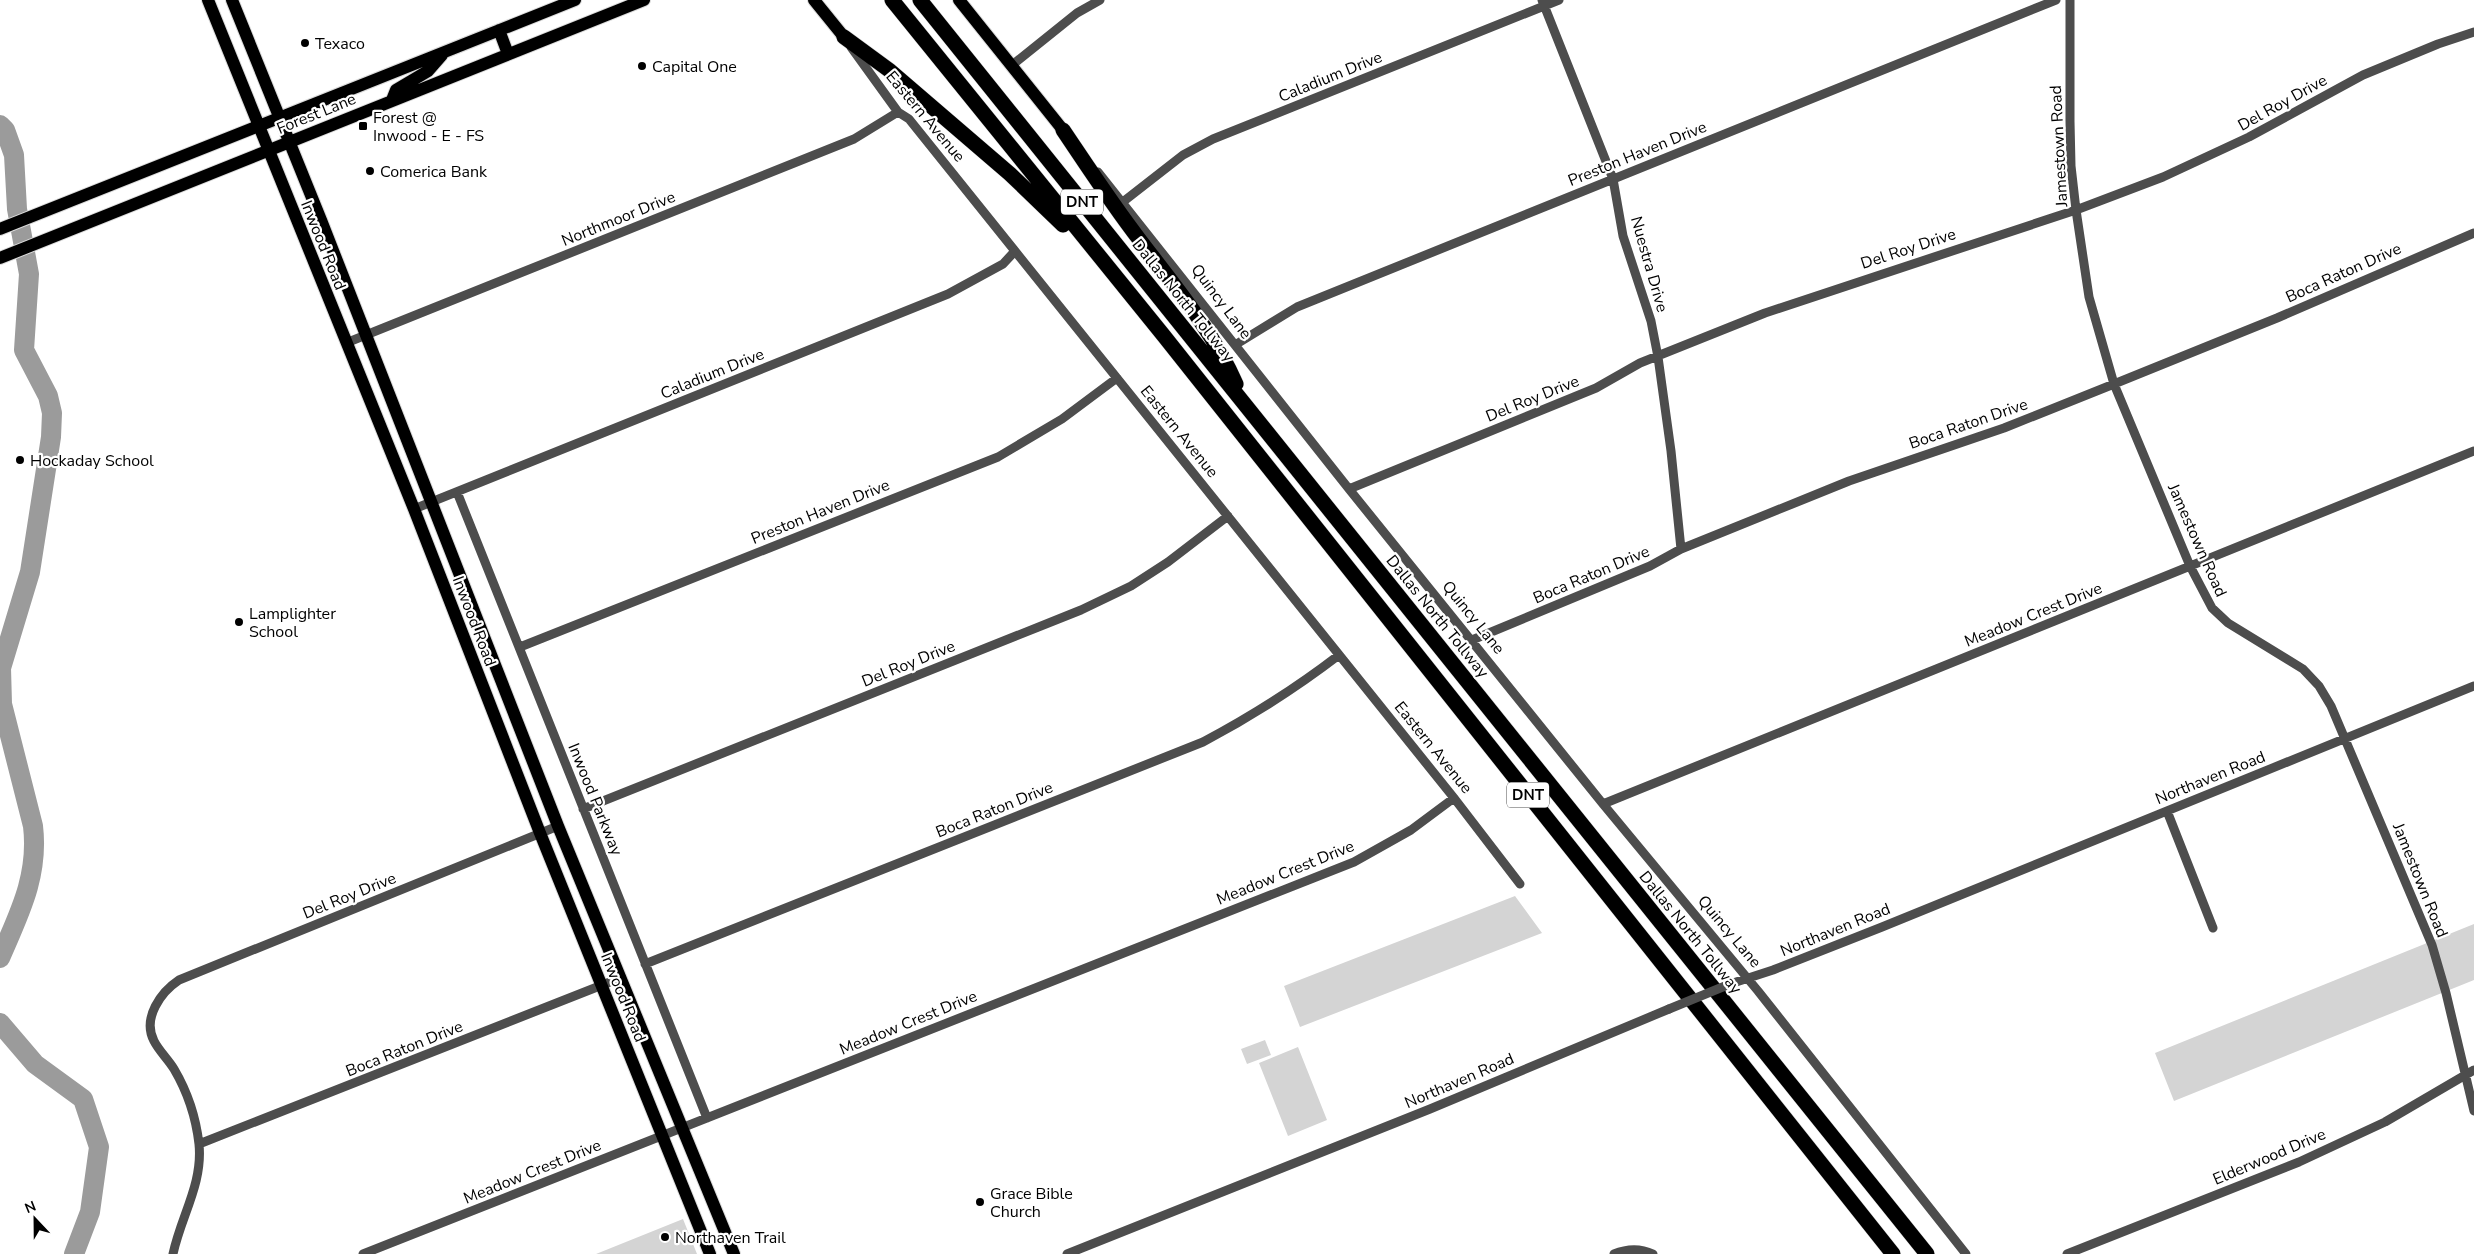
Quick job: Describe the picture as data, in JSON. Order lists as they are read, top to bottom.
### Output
{
  "streets": {
    "highway": ["DNT", "Dallas North Tollway"],
    "main road": [
      "Forest Lane",
      "Eastern Avenue",
      "Inwood Road",
      "Quincy Lane"
    ],
    "street": [
      "Caladium Drive",
      "Del Roy Drive",
      "Jamestown Road",
      "Preston Haven Drive",
      "Northmoor Drive",
      "Nuestra Drive",
      "Boca Raton Drive",
      "Meadow Crest Drive",
      "Northaven Road",
      "Inwood Parkway",
      "Elderwood Drive"
    ]
  },
  "crossings": [
    ["Caladium Drive", "Eastern Avenue"],
    ["Caladium Drive", "Inwood Road"],
    ["Caladium Drive", "Nuestra Drive"],
    ["Caladium Drive", "Quincy Lane"],
    ["Caladium Drive", "Inwood Parkway"],
    ["Del Roy Drive", "Eastern Avenue"],
    ["Del Roy Drive", "Jamestown Road"],
    ["Del Roy Drive", "Inwood Road"],
    ["Del Roy Drive", "Nuestra Drive"],
    ["Del Roy Drive", "Boca Raton Drive"],
    ["Del Roy Drive", "Quincy Lane"],
    ["Del Roy Drive", "Inwood Parkway"],
    ["Forest Lane", "Inwood Road"],
    ["Eastern Avenue", "Preston Haven Drive"],
    ["Eastern Avenue", "Northmoor Drive"],
    ["Eastern Avenue", "Boca Raton Drive"],
    ["Eastern Avenue", "Meadow Crest Drive"],
    ["Jamestown Road", "Boca Raton Drive"],
    ["Jamestown Road", "Meadow Crest Drive"],
    ["Jamestown Road", "Northaven Road"],
    ["Jamestown Road", "Elderwood Drive"],
    ["Preston Haven Drive", "Nuestra Drive"],
    ["Preston Haven Drive", "Quincy Lane"],
    ["Preston Haven Drive", "Inwood Parkway"],
    ["Northmoor Drive", "Inwood Road"],
    ["Inwood Road", "Boca Raton Drive"],
    ["Inwood Road", "Meadow Crest Drive"],
    ["Nuestra Drive", "Boca Raton Drive"],
    ["Boca Raton Drive", "Quincy Lane"],
    ["Boca Raton Drive", "Inwood Parkway"],
    ["Quincy Lane", "Meadow Crest Drive"],
    ["Quincy Lane", "Northaven Road"],
    ["Meadow Crest Drive", "Inwood Parkway"]
  ],
  "places": {
    "other": [
      "Texaco",
      "Capital One",
      "Comerica Bank",
      "Hockaday School",
      "Lamplighter School",
      "Grace Bible Church",
      "Northaven Trail"
    ],
    "transit": ["Forest @ Inwood - E - FS"]
  },
  "north": "top"
}
